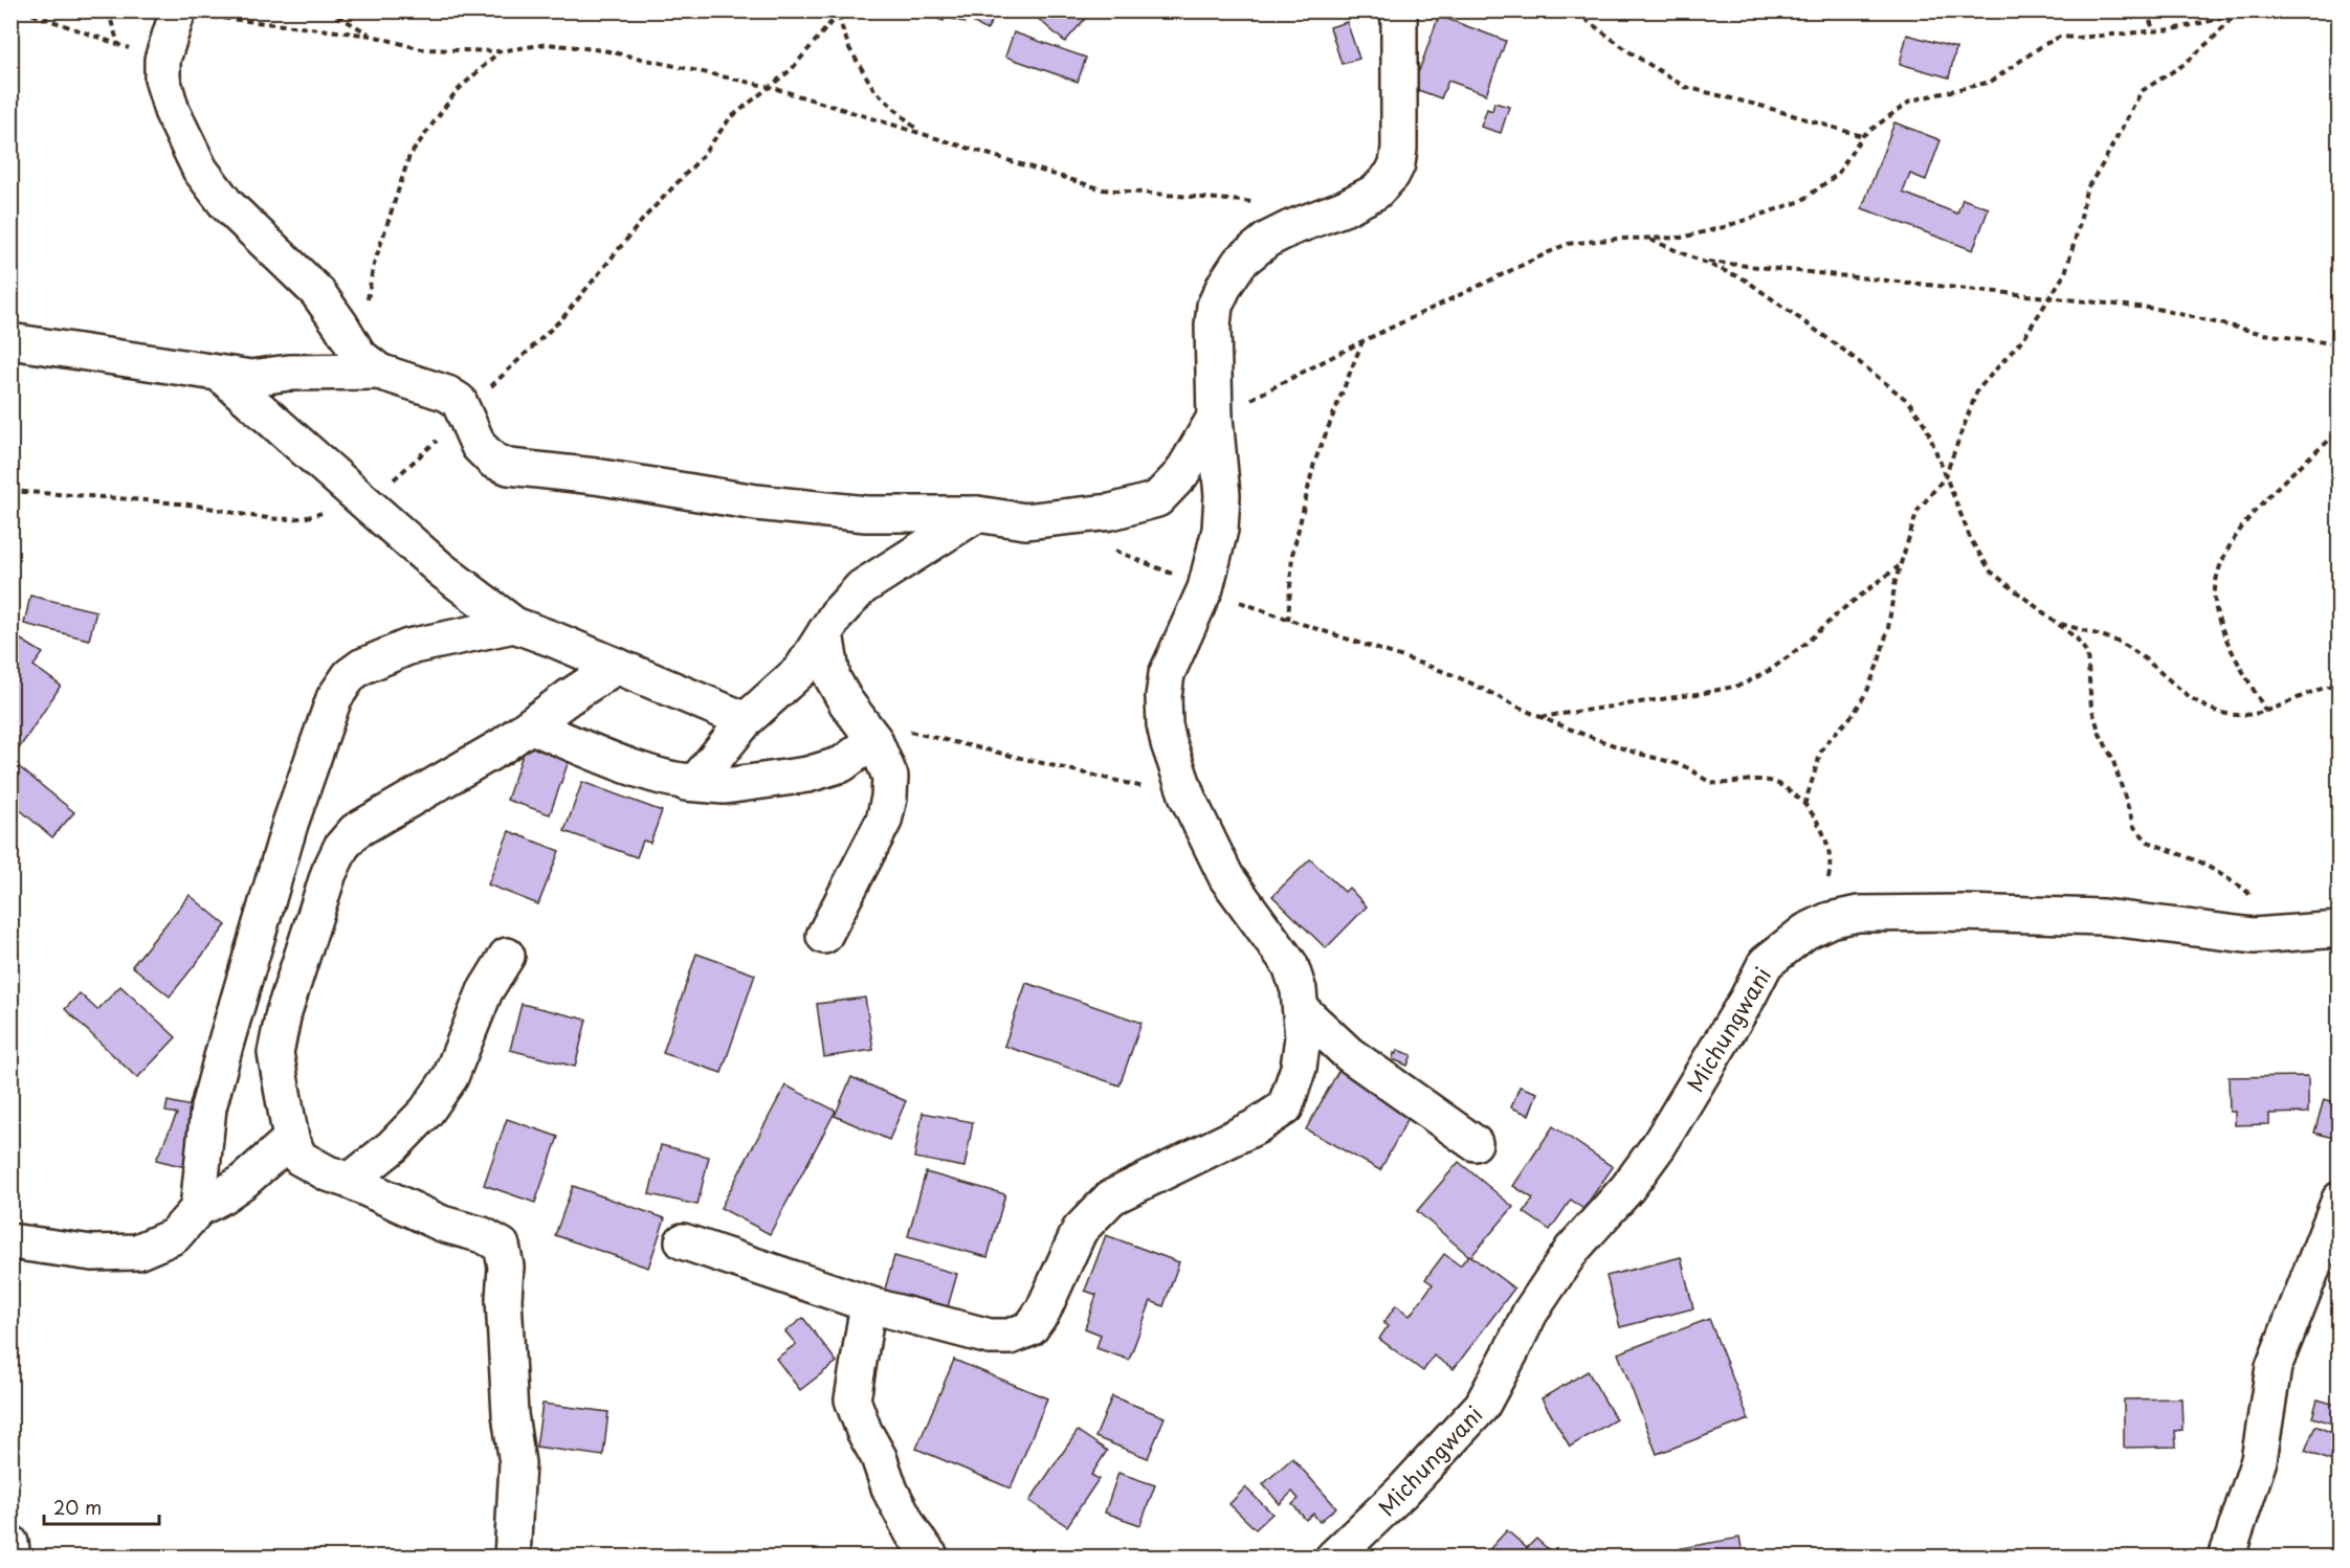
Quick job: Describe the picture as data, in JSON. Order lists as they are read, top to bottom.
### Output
{
  "streets": {
    "street": ["Michungwani"]
  },
  "scale_bar": "20 m"
}
